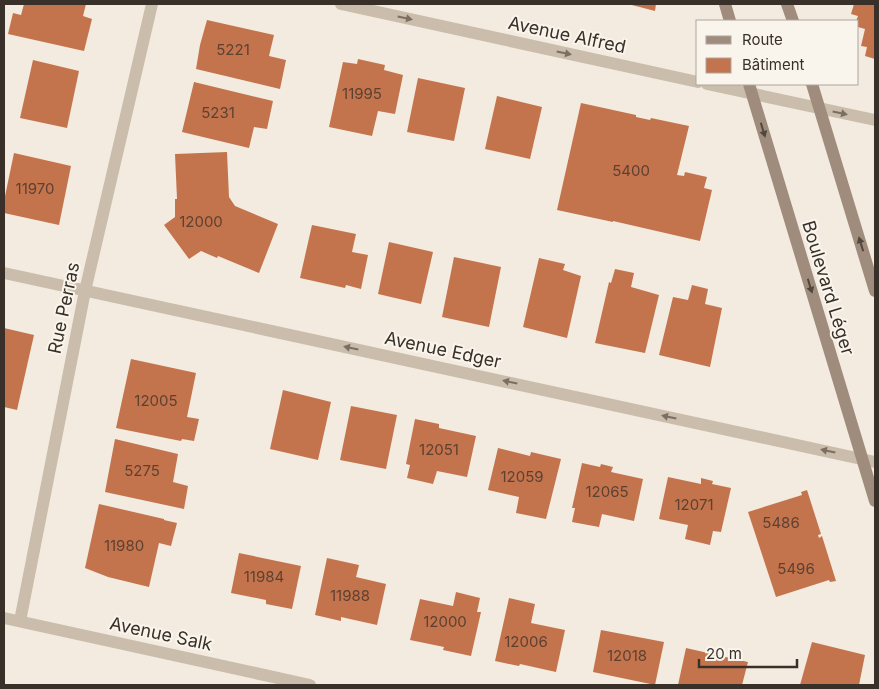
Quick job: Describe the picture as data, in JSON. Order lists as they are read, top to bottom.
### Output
{
  "streets": {
    "main road": ["Boulevard Léger"],
    "street": [
      "Avenue Alfred",
      "Rue Perras",
      "Avenue Edger",
      "Avenue Salk"
    ]
  },
  "crossings": [
    ["Boulevard Léger", "Avenue Edger"],
    ["Rue Perras", "Avenue Edger"],
    ["Rue Perras", "Avenue Salk"]
  ],
  "one_way": ["Avenue Alfred", "Avenue Edger"],
  "house_numbers": [
    "5221",
    "11995",
    "5231",
    "5400",
    "11970",
    "12000",
    "12005",
    "12051",
    "5275",
    "12059",
    "12065",
    "12071",
    "5486",
    "11980",
    "5496",
    "11984",
    "11988",
    "12000",
    "12006",
    "12018"
  ],
  "legend": ["Route", "Bâtiment"],
  "scale_bar": "20 m"
}
